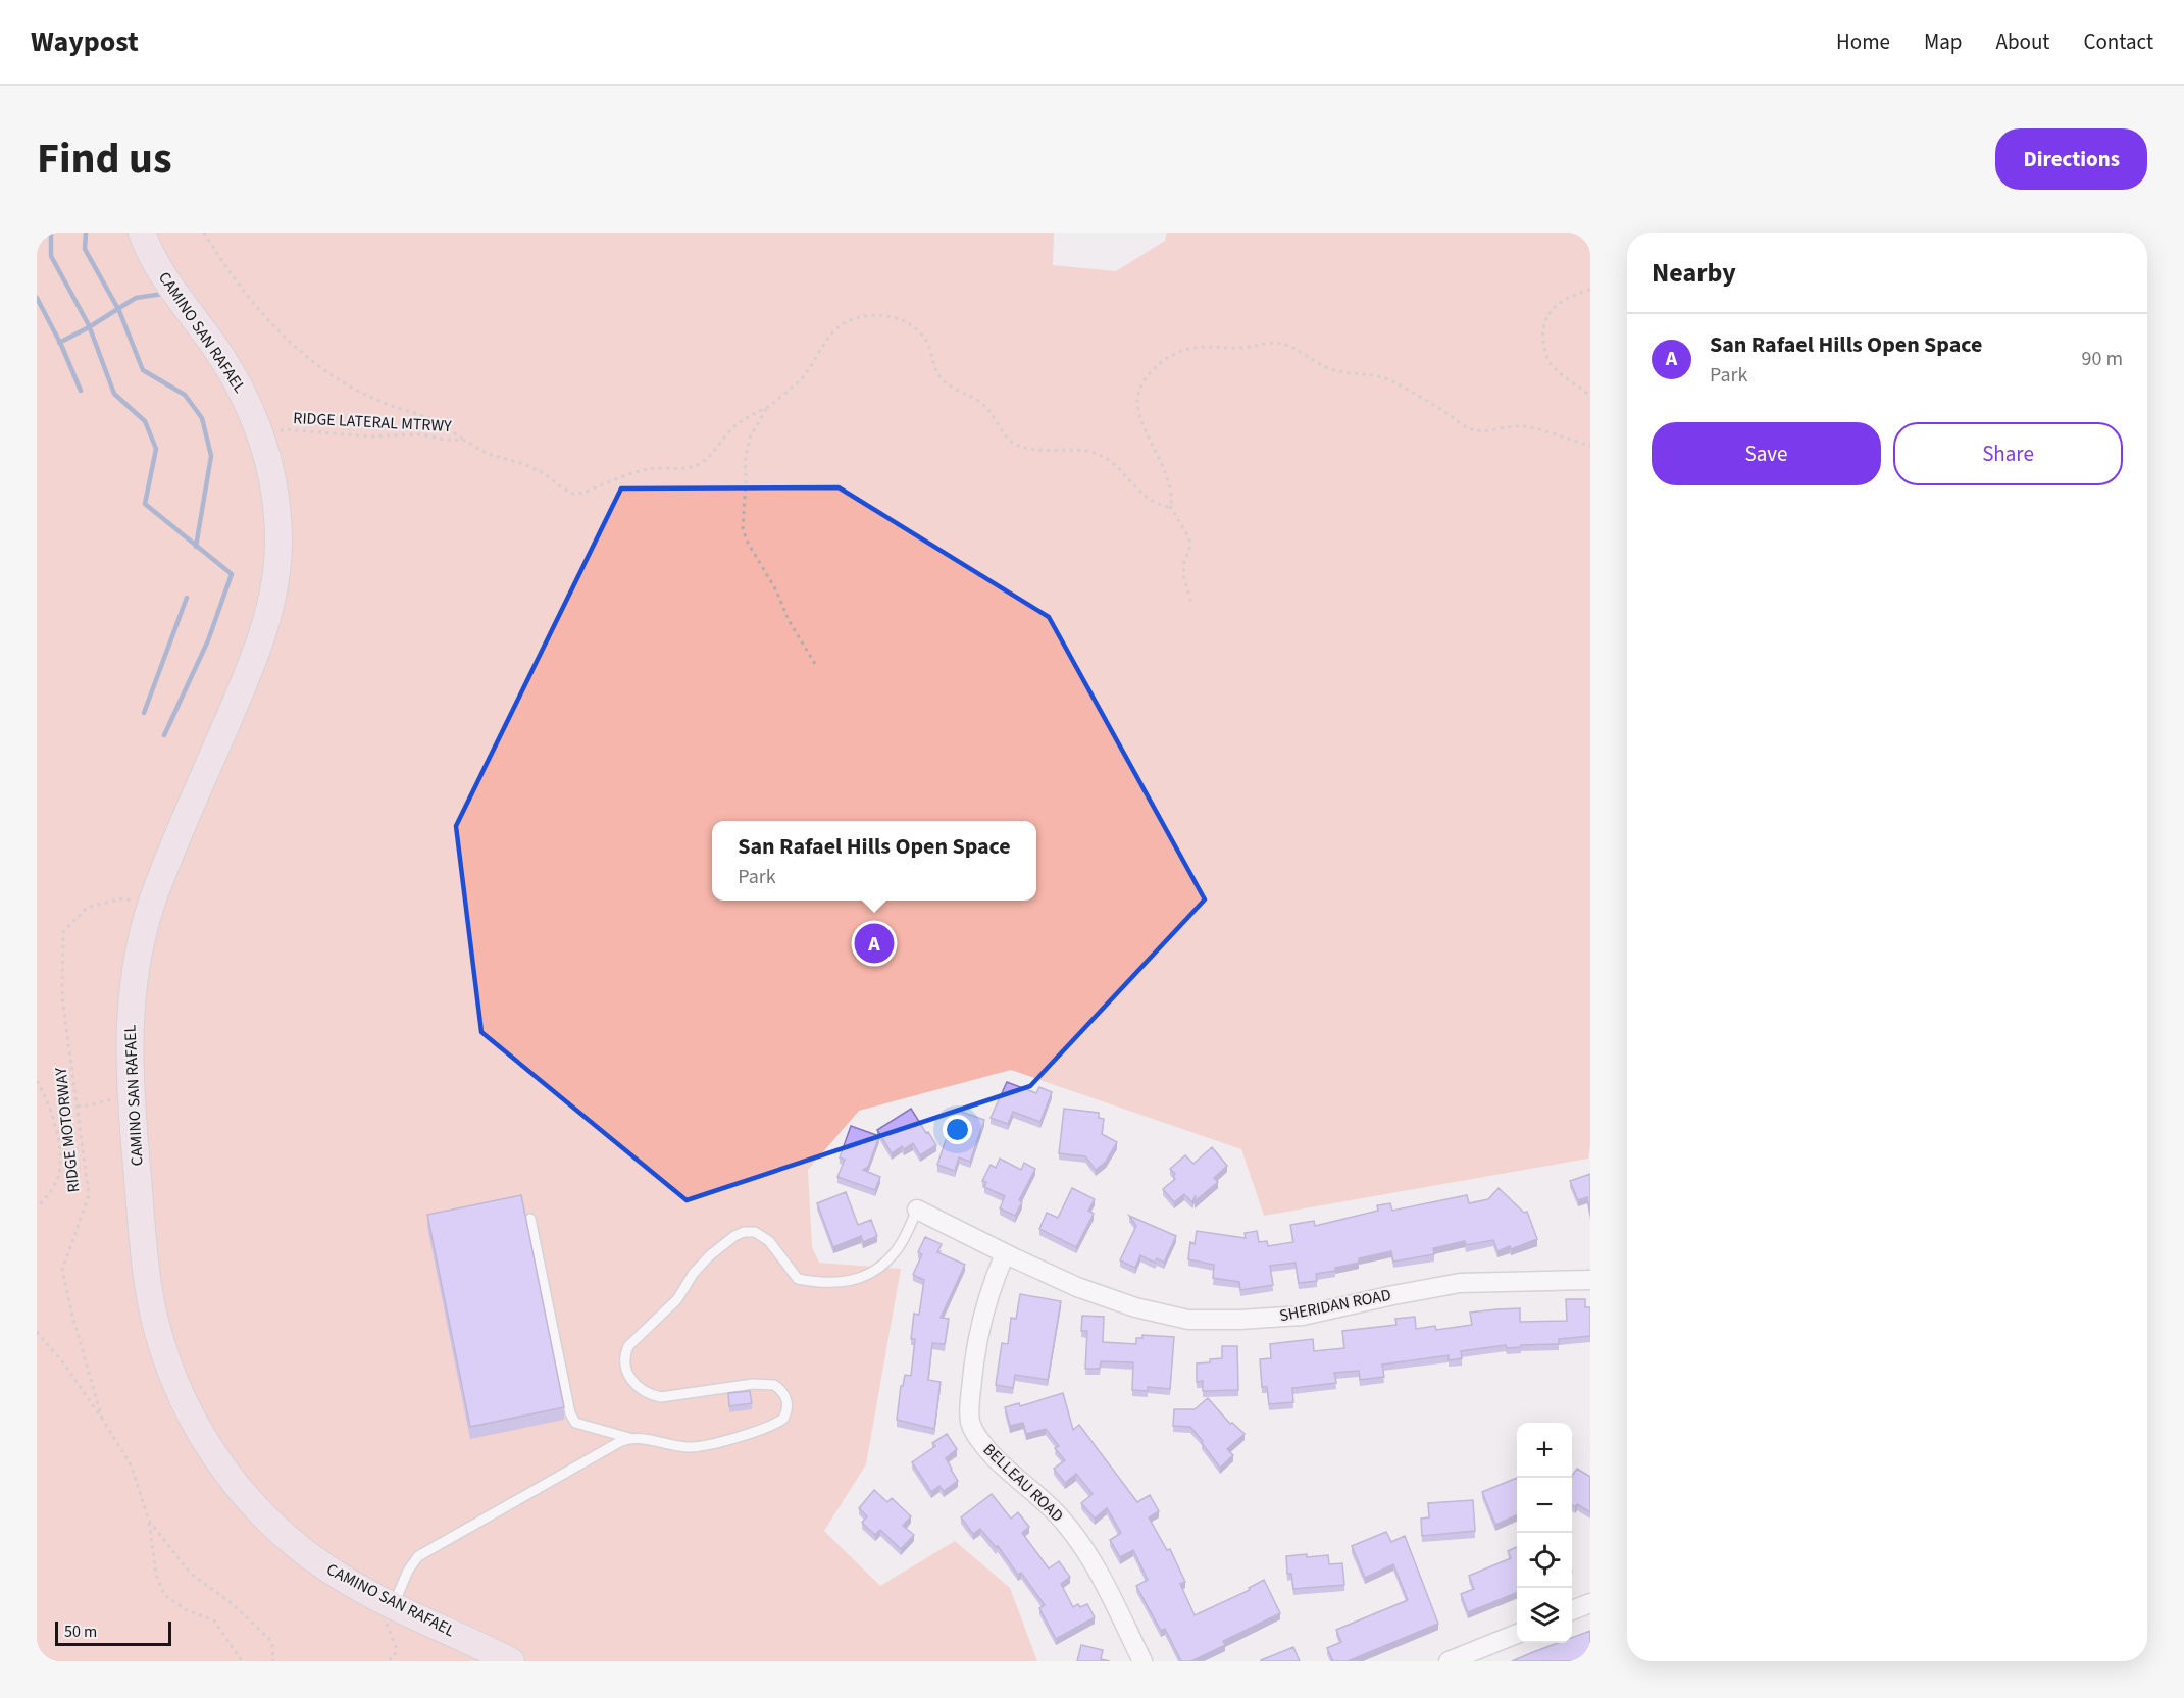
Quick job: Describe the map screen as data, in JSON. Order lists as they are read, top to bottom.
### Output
{
  "streets": {
    "street": ["CAMINO SAN RAFAEL", "SHERIDAN ROAD", "BELLEAU ROAD"],
    "path": ["RIDGE LATERAL MTRWY", "RIDGE MOTORWAY"]
  },
  "crossings": [
    ["CAMINO SAN RAFAEL", "RIDGE LATERAL MTRWY"],
    ["CAMINO SAN RAFAEL", "RIDGE MOTORWAY"],
    ["SHERIDAN ROAD", "BELLEAU ROAD"]
  ],
  "scale_bar": "50 m",
  "page": {
    "header": "Waypost",
    "nav": [
      "Home",
      "Map",
      "About",
      "Contact"
    ],
    "title": "Find us",
    "buttons": [
      "Directions",
      ["Save", "Share"]
    ],
    "heading": "Nearby",
    "list": [
      {
        "mark": "A",
        "name": "San Rafael Hills Open Space",
        "note": "Park",
        "value": "90 m"
      }
    ],
    "popup": ["San Rafael Hills Open Space", "Park"],
    "pins": "A",
    "map_buttons": ["+", "−"],
    "scale": "50 m"
  }
}
